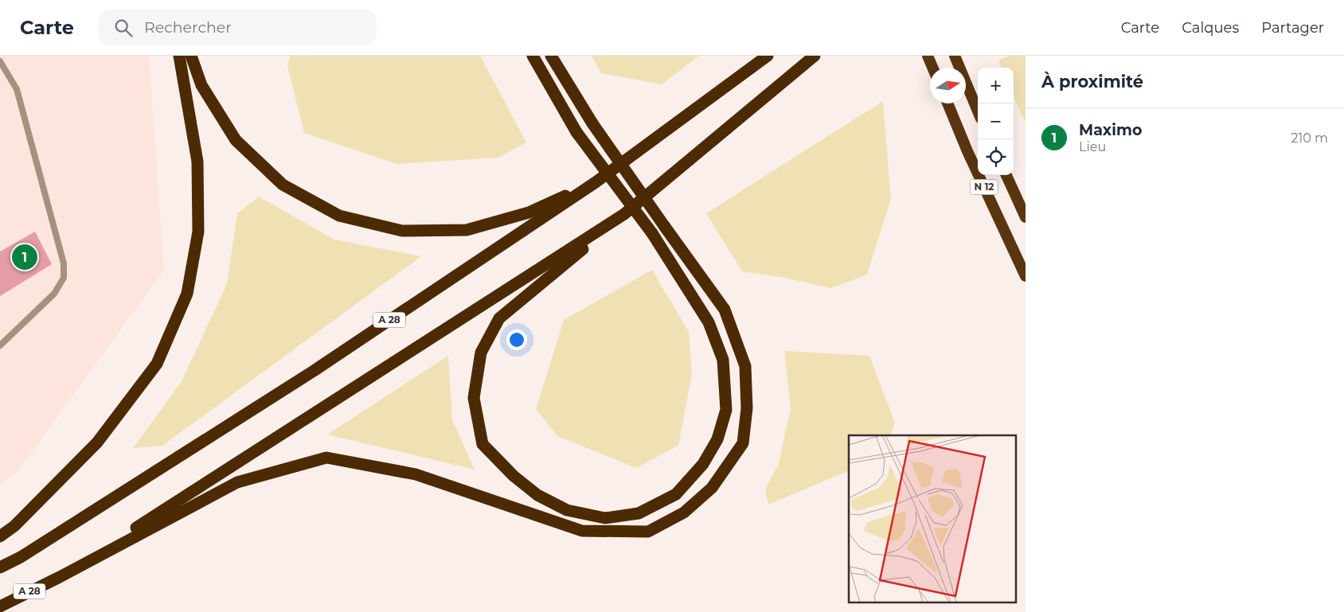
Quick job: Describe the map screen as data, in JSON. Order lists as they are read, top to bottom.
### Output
{
  "streets": {
    "highway": ["N 12", "A 28"]
  },
  "north": "right",
  "page": {
    "header": "Carte",
    "search": "Rechercher",
    "nav": ["Carte", "Calques", "Partager"],
    "heading": "À proximité",
    "map_buttons": ["+", "−"],
    "list": [
      {
        "mark": "1",
        "name": "Maximo",
        "note": "Lieu",
        "value": "210 m"
      }
    ],
    "pins": "1"
  }
}
